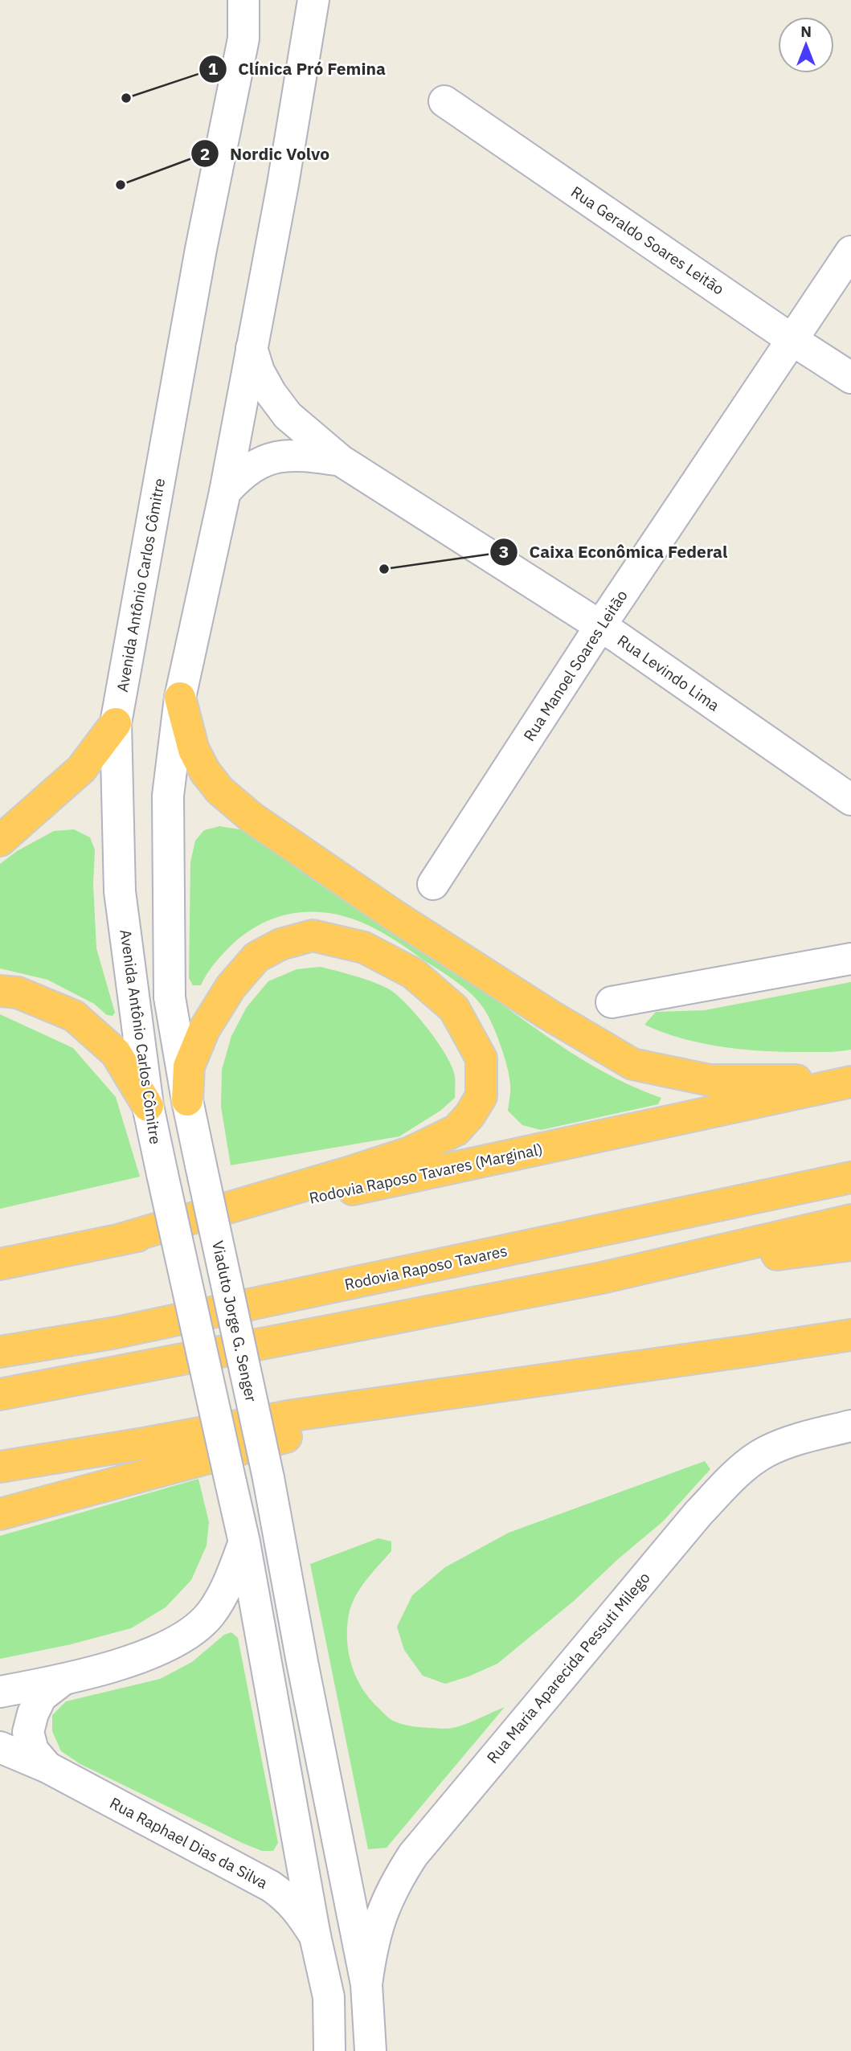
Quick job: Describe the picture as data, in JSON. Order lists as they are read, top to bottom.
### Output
{
  "streets": {
    "highway": ["Rodovia Raposo Tavares (Marginal)", "Rodovia Raposo Tavares"],
    "main road": [
      "Rua Geraldo Soares Leitão",
      "Avenida Antônio Carlos Cômitre",
      "Rua Manoel Soares Leitão",
      "Rua Levindo Lima",
      "Viaduto Jorge G. Senger",
      "Rua Maria Aparecida Pessuti Milego",
      "Rua Raphael Dias da Silva"
    ]
  },
  "crossings": [
    ["Rua Geraldo Soares Leitão", "Rua Manoel Soares Leitão"],
    ["Avenida Antônio Carlos Cômitre", "Rua Raphael Dias da Silva"],
    ["Rua Manoel Soares Leitão", "Rua Levindo Lima"],
    ["Viaduto Jorge G. Senger", "Rua Maria Aparecida Pessuti Milego"]
  ],
  "places": ["Clínica Pró Femina", "Nordic Volvo", "Caixa Econômica Federal"],
  "north": "top"
}
